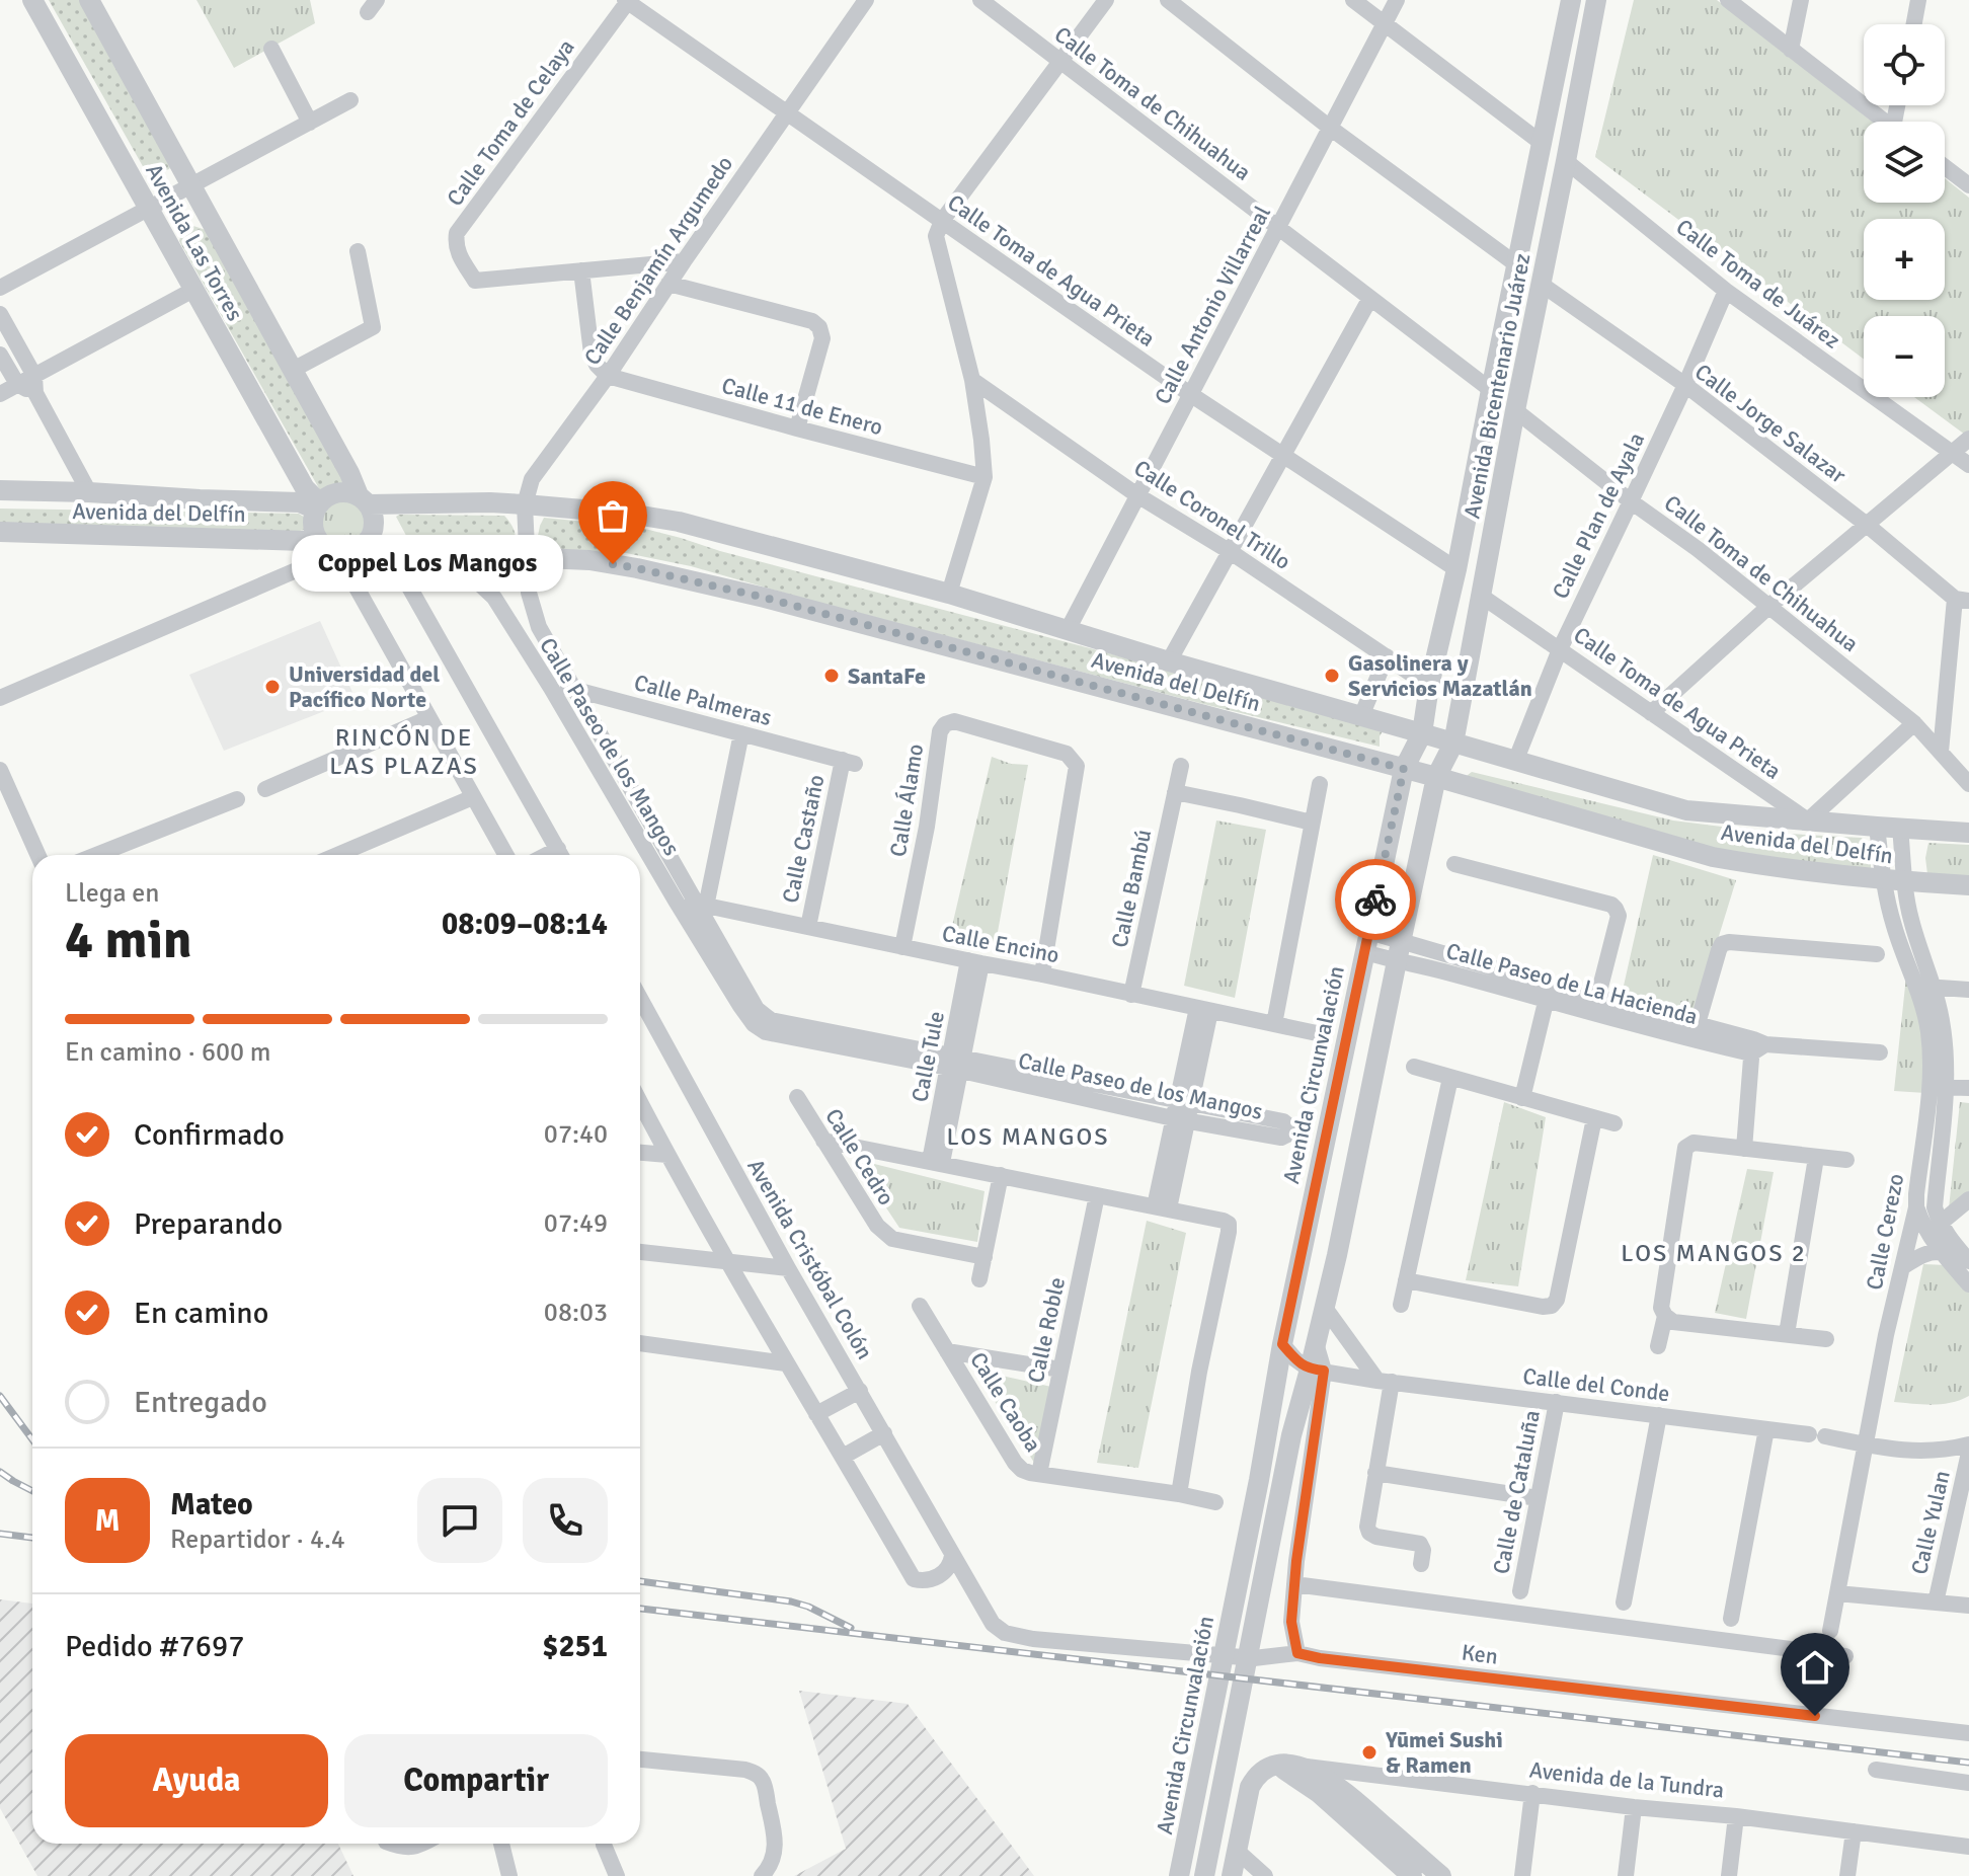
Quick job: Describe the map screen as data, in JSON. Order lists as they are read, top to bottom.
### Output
{
  "streets": {
    "street": [
      "Calle Toma de Chihuahua",
      "Calle Toma de Celaya",
      "Avenida Las Torres",
      "Calle Benjamín Argumedo",
      "Calle Toma de Agua Prieta",
      "Calle Toma de Juárez",
      "Calle Antonio Villarreal",
      "Avenida Bicentenario Juárez",
      "Calle 11 de Enero",
      "Calle Jorge Salazar",
      "Avenida del Delfín",
      "Calle Coronel Trillo",
      "Calle Plan de Ayala",
      "Calle Palmeras",
      "Calle Paseo de los Mangos",
      "Calle Álamo",
      "Calle Castaño",
      "Calle Bambú",
      "Calle Encino",
      "Calle Paseo de La Hacienda",
      "Calle Tule",
      "Avenida Circunvalación",
      "Calle Cedro",
      "Calle Cerezo",
      "Avenida Cristóbal Colón",
      "Calle Roble",
      "Calle del Conde",
      "Calle Caoba",
      "Calle de Cataluña",
      "Calle Yulan",
      "Ken",
      "Avenida de la Tundra"
    ]
  },
  "crossings": [
    ["Calle Toma de Chihuahua", "Calle Antonio Villarreal"],
    ["Calle Toma de Chihuahua", "Avenida Bicentenario Juárez"],
    ["Calle Toma de Chihuahua", "Calle Plan de Ayala"],
    ["Calle Toma de Celaya", "Calle Toma de Agua Prieta"],
    ["Avenida Las Torres", "Avenida del Delfín"],
    ["Calle Benjamín Argumedo", "Calle Toma de Agua Prieta"],
    ["Calle Benjamín Argumedo", "Calle 11 de Enero"],
    ["Calle Benjamín Argumedo", "Avenida del Delfín"],
    ["Calle Benjamín Argumedo", "Calle Paseo de los Mangos"],
    ["Calle Toma de Agua Prieta", "Calle Antonio Villarreal"],
    ["Calle Toma de Agua Prieta", "Avenida Bicentenario Juárez"],
    ["Calle Toma de Agua Prieta", "Avenida del Delfín"],
    ["Calle Toma de Agua Prieta", "Calle Plan de Ayala"],
    ["Calle Toma de Juárez", "Avenida Bicentenario Juárez"],
    ["Calle Toma de Juárez", "Calle Plan de Ayala"],
    ["Calle Antonio Villarreal", "Avenida del Delfín"],
    ["Calle Antonio Villarreal", "Calle Coronel Trillo"],
    ["Avenida Bicentenario Juárez", "Calle Jorge Salazar"],
    ["Avenida Bicentenario Juárez", "Avenida del Delfín"],
    ["Avenida Bicentenario Juárez", "Calle Coronel Trillo"],
    ["Avenida Bicentenario Juárez", "Avenida Circunvalación"],
    ["Calle Jorge Salazar", "Calle Plan de Ayala"],
    ["Avenida del Delfín", "Calle Plan de Ayala"],
    ["Avenida del Delfín", "Calle Paseo de los Mangos"],
    ["Avenida del Delfín", "Avenida Circunvalación"],
    ["Avenida del Delfín", "Calle Cerezo"],
    ["Calle Palmeras", "Calle Paseo de los Mangos"],
    ["Calle Palmeras", "Calle Castaño"],
    ["Calle Paseo de los Mangos", "Calle Encino"],
    ["Calle Paseo de los Mangos", "Calle Tule"],
    ["Calle Álamo", "Calle Encino"],
    ["Calle Castaño", "Calle Encino"],
    ["Calle Bambú", "Calle Encino"],
    ["Calle Encino", "Calle Tule"],
    ["Calle Paseo de La Hacienda", "Avenida Circunvalación"],
    ["Calle Cerezo", "Calle del Conde"],
    ["Avenida Cristóbal Colón", "Ken"],
    ["Calle Roble", "Calle Caoba"],
    ["Calle del Conde", "Calle de Cataluña"]
  ],
  "districts": ["RINCÓN DE LAS PLAZAS", "LOS MANGOS", "LOS MANGOS 2"],
  "places": [
    "Coppel Los Mangos",
    "SantaFe",
    "Gasolinera y Servicios Mazatlán",
    "Universidad del Pacífico Norte",
    "Yūmei Sushi & Ramen"
  ],
  "page": {
    "map_buttons": ["+", "−"],
    "bubble": "Coppel Los Mangos",
    "heading": ["4 min", "Llega en", "08:09–08:14"],
    "panel": [
      "Mateo",
      "Repartidor · 4.4",
      "Pedido #7697",
      "$251"
    ],
    "bar": "En camino · 600 m",
    "list": [
      ["Confirmado", "07:40"],
      ["Preparando", "07:49"],
      ["En camino", "08:03"],
      "Entregado"
    ],
    "round": "M",
    "buttons": ["Ayuda", "Compartir"]
  }
}
